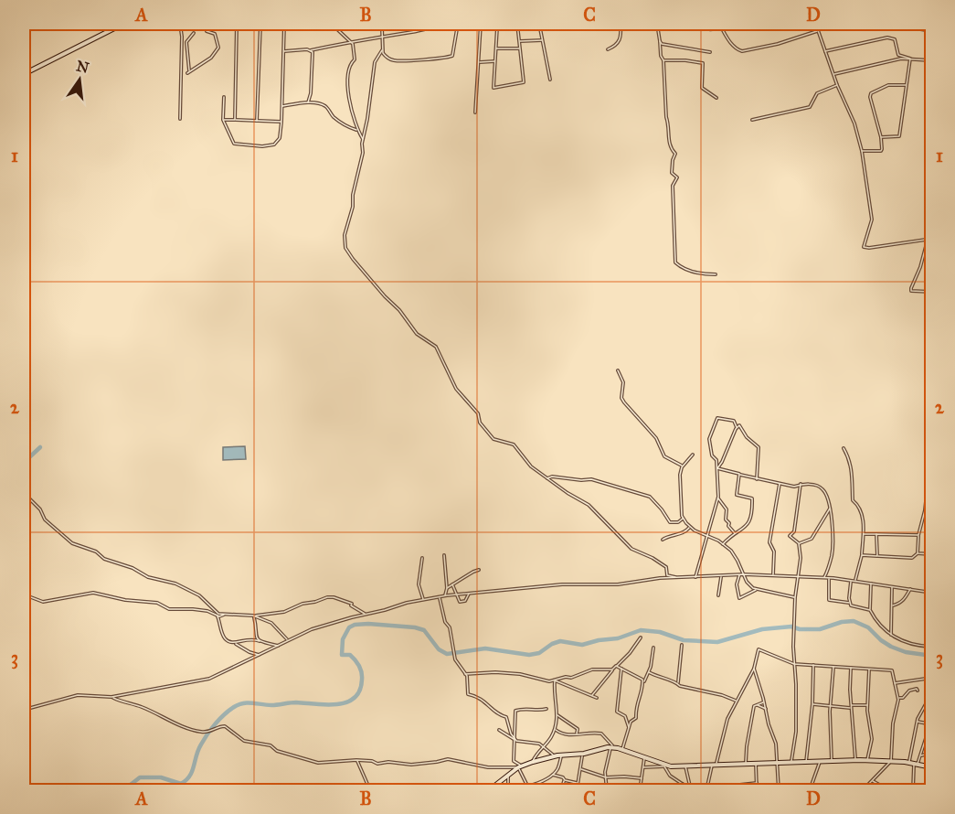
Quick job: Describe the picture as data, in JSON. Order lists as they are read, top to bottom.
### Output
{
  "north": "top",
  "grid": {
    "columns": [
      "A",
      "B",
      "C",
      "D"
    ],
    "rows": ["1", "2", "3"]
  }
}
